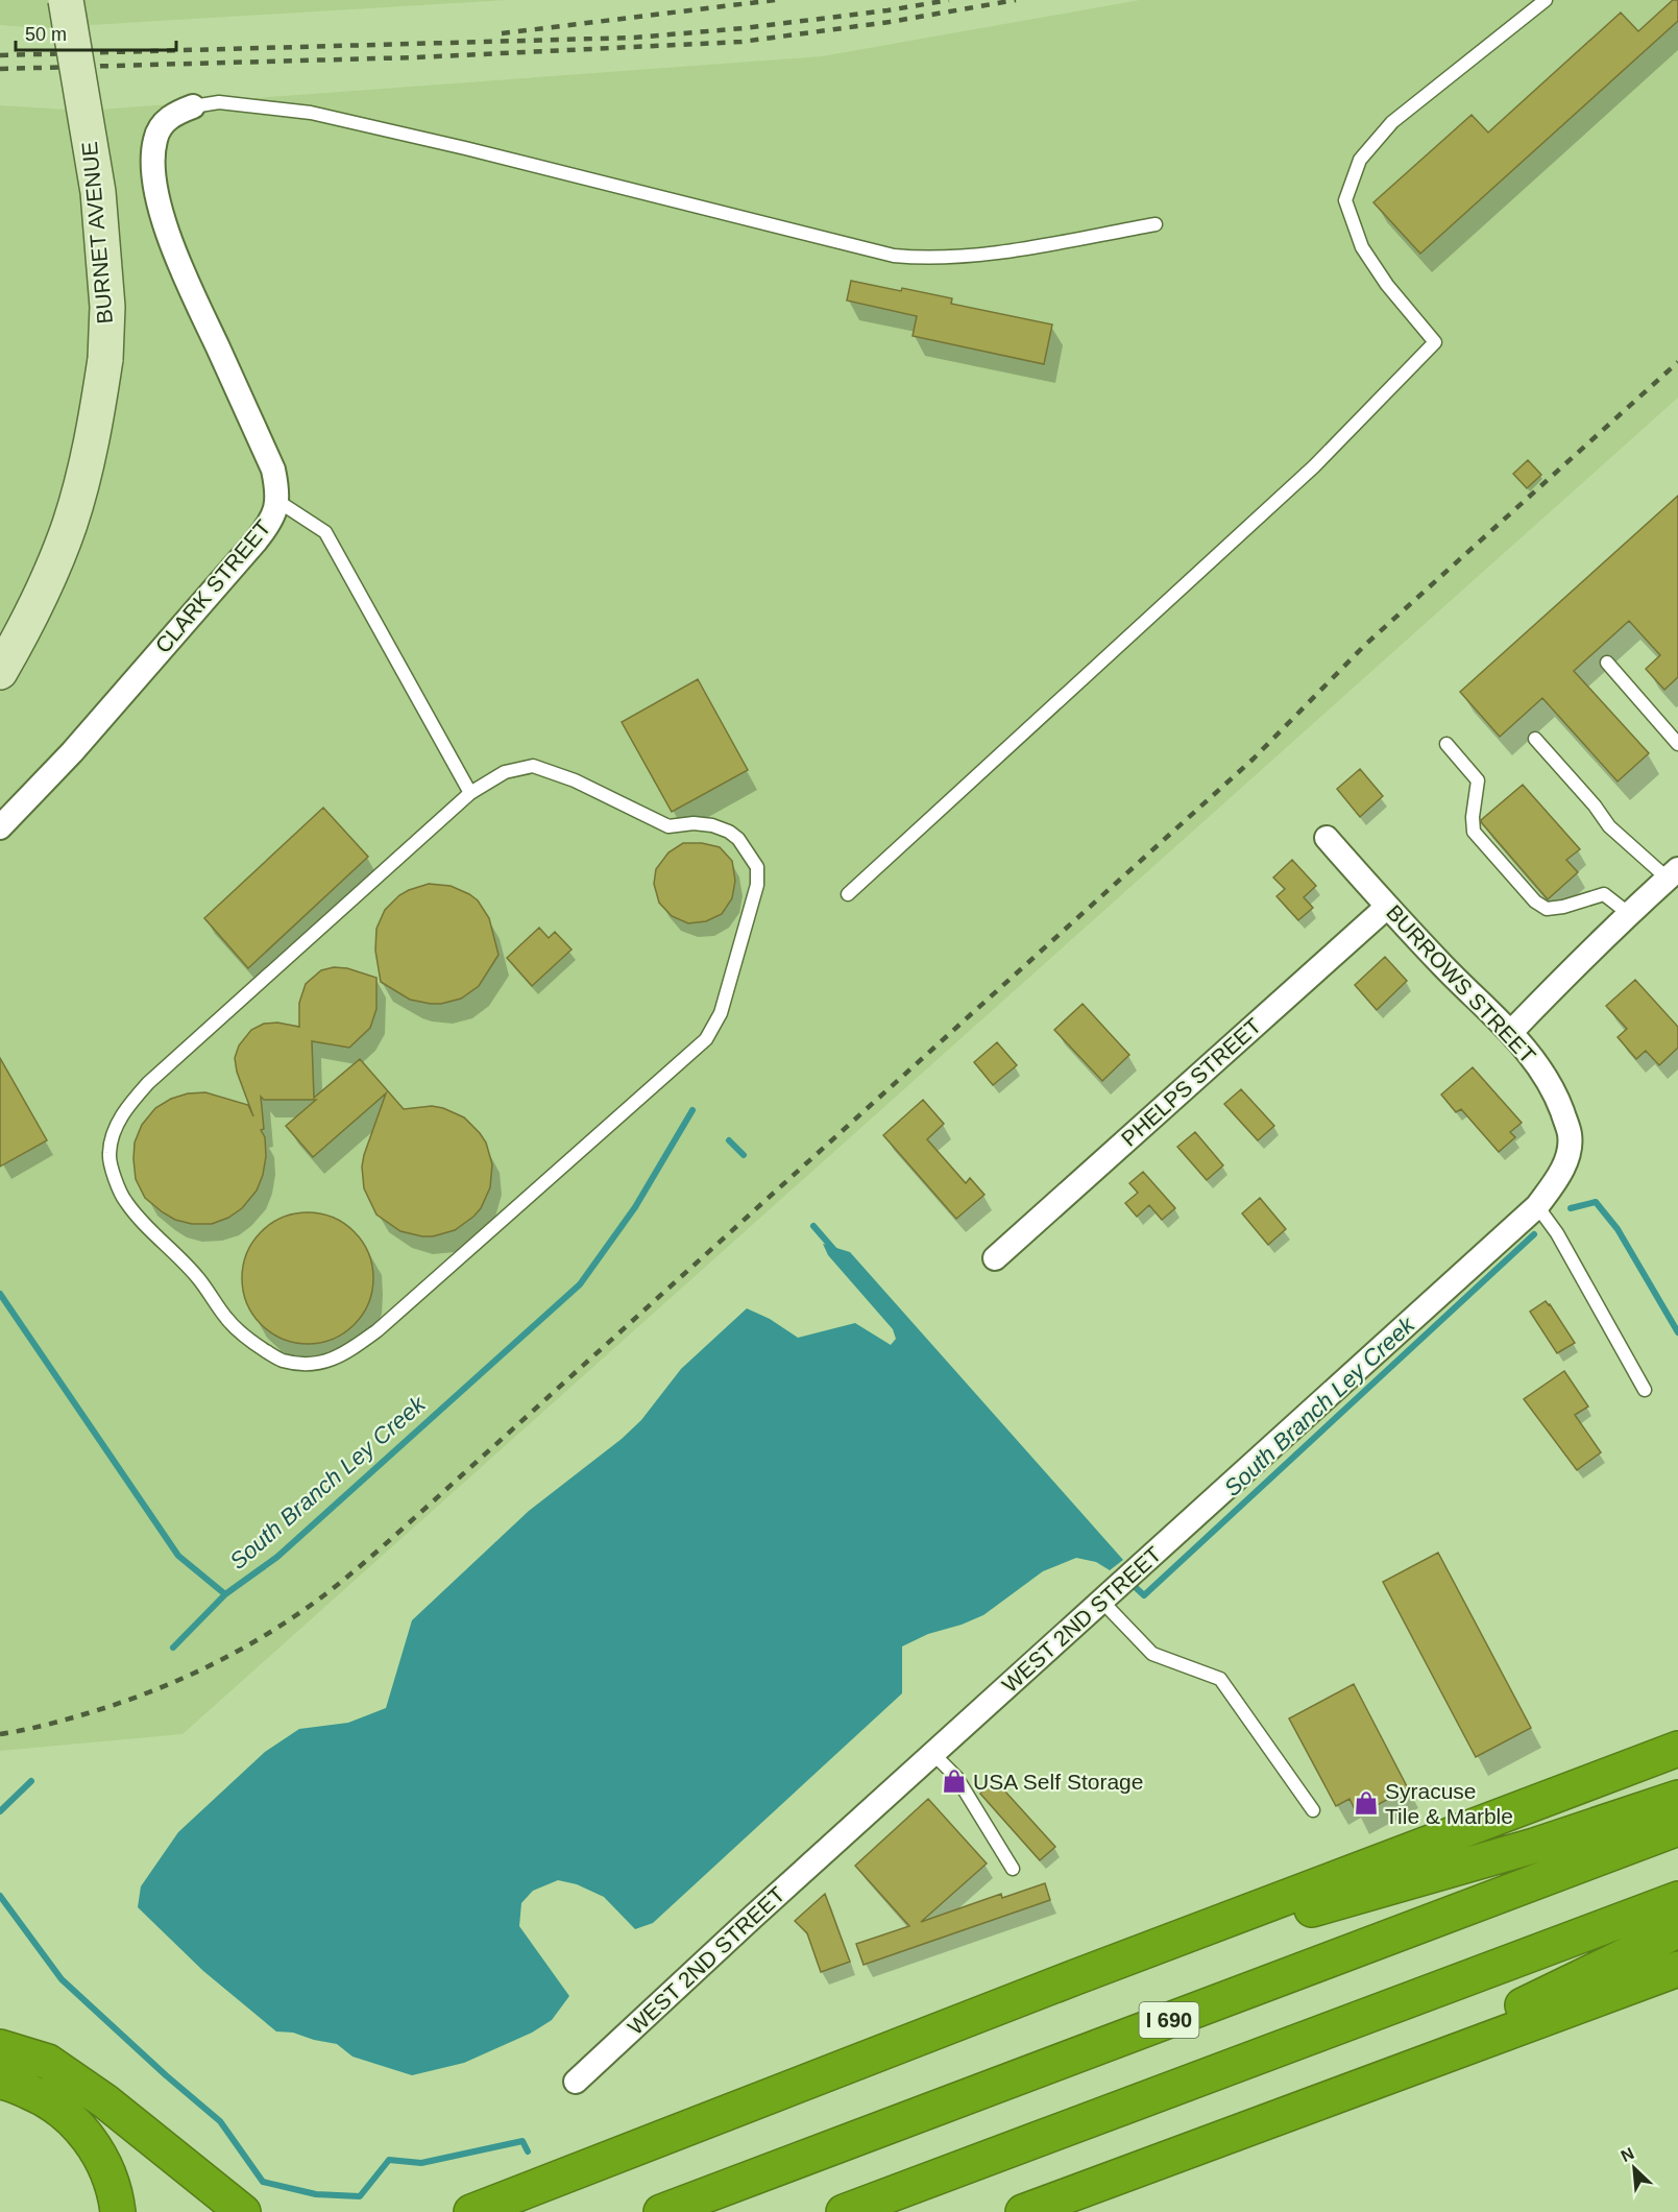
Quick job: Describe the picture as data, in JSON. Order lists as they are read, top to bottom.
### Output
{
  "streets": {
    "highway": ["I 690"],
    "street": [
      "BURNET AVENUE",
      "CLARK STREET",
      "BURROWS STREET",
      "PHELPS STREET",
      "WEST 2ND STREET"
    ]
  },
  "crossings": [
    ["BURROWS STREET", "PHELPS STREET"],
    ["BURROWS STREET", "WEST 2ND STREET"]
  ],
  "water": ["South Branch Ley Creek"],
  "places": {
    "shop": ["USA Self Storage", "Syracuse Tile & Marble"]
  },
  "scale_bar": "50 m",
  "north": "top left"
}
